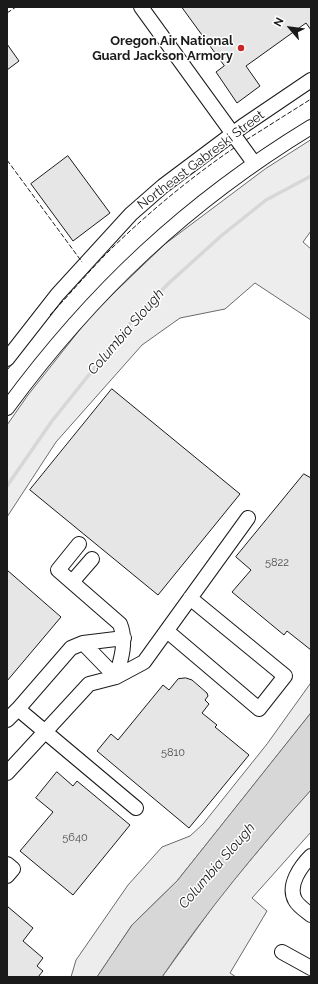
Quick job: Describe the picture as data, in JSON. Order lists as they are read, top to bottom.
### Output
{
  "streets": {
    "street": ["Northeast Gabreski Street"]
  },
  "water": ["Columbia Slough"],
  "places": ["Oregon Air National Guard Jackson Armory"],
  "house_numbers": ["5822", "5810", "5640"],
  "north": "top left"
}
